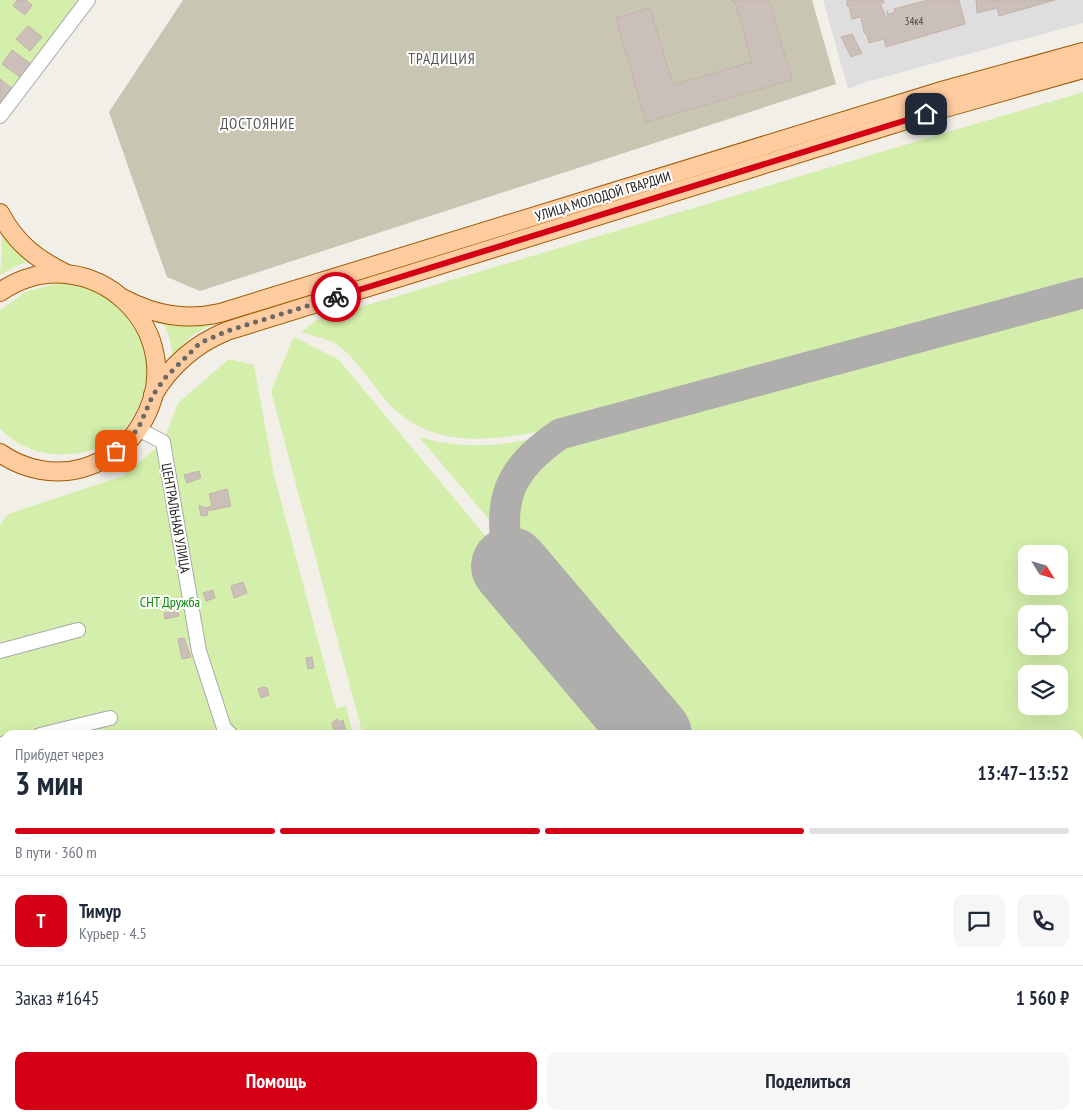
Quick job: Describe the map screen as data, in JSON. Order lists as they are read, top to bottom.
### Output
{
  "streets": {
    "main road": ["УЛИЦА МОЛОДОЙ ГВАРДИИ"],
    "street": ["ЦЕНТРАЛЬНАЯ УЛИЦА"]
  },
  "districts": ["ТРАДИЦИЯ", "ДОСТОЯНИЕ"],
  "parks": ["СНТ Дружба"],
  "house_numbers": ["34к4"],
  "north": "bottom right",
  "page": {
    "heading": ["3 мин", "Прибудет через", "13:47–13:52"],
    "panel": [
      "Тимур",
      "Курьер · 4.5",
      "Заказ #1645",
      "1 560 ₽"
    ],
    "bar": "В пути · 360 m",
    "round": "Т",
    "buttons": ["Помощь", "Поделиться"]
  }
}
